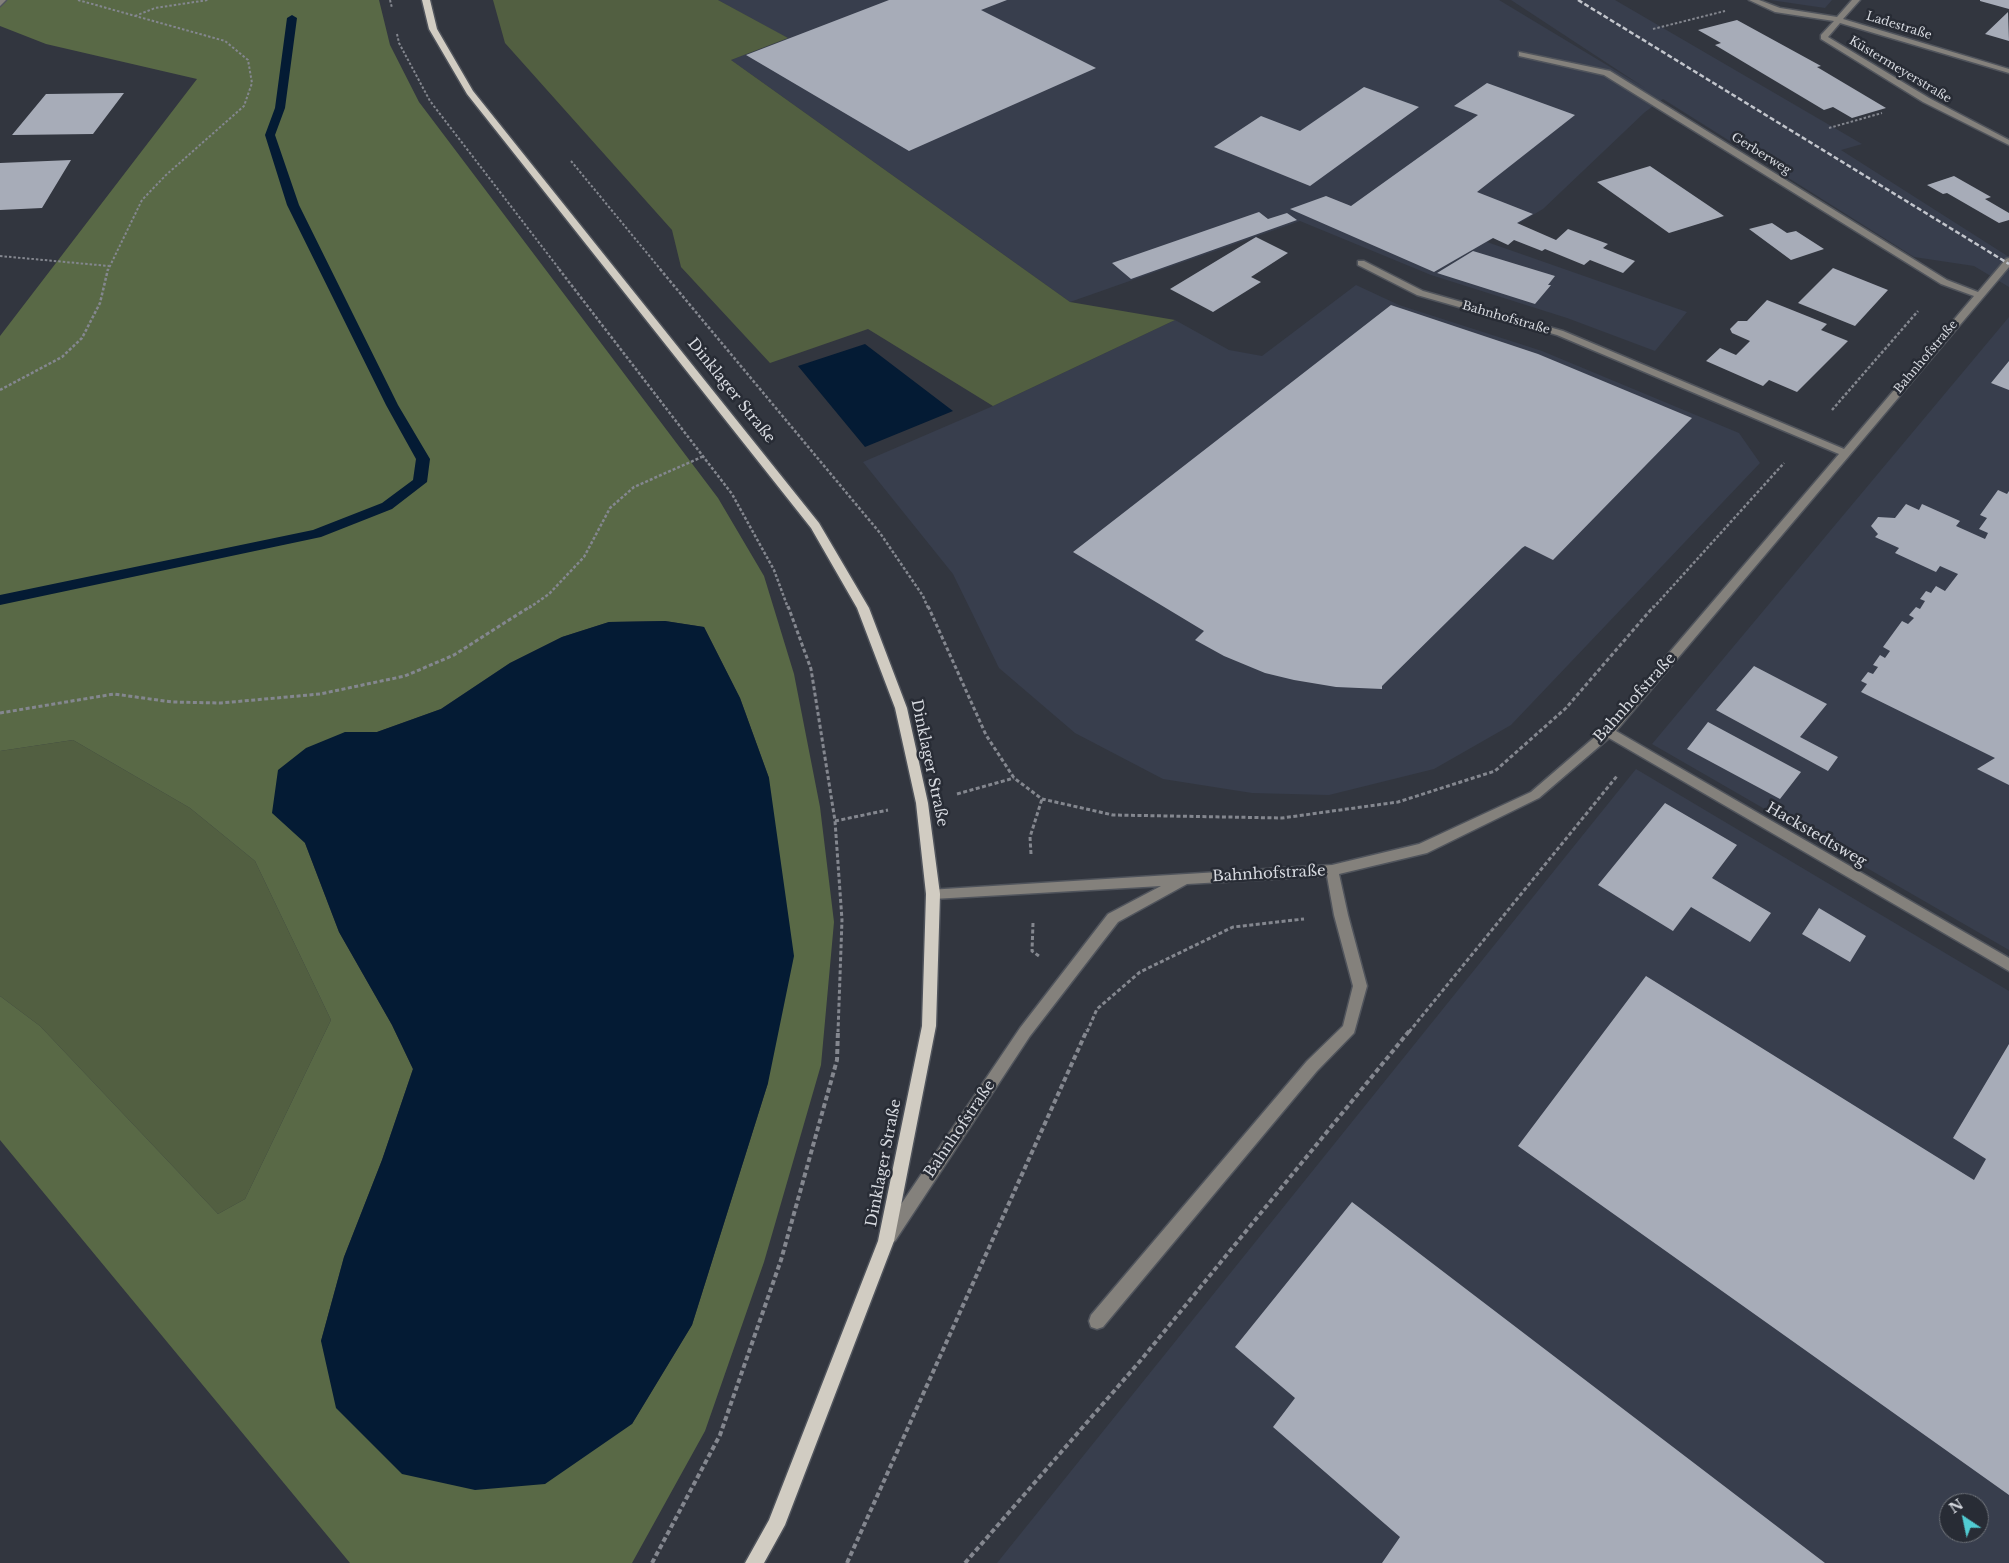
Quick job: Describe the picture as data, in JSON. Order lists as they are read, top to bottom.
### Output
{
  "streets": {
    "main road": ["Dinklager Straße"],
    "street": [
      "Ladestraße",
      "Küstermeyerstraße",
      "Gerberweg",
      "Bahnhofstraße",
      "Hackstedtsweg"
    ]
  },
  "crossings": [
    ["Ladestraße", "Küstermeyerstraße"],
    ["Gerberweg", "Bahnhofstraße"],
    ["Bahnhofstraße", "Dinklager Straße"],
    ["Bahnhofstraße", "Hackstedtsweg"]
  ],
  "north": "top left"
}
